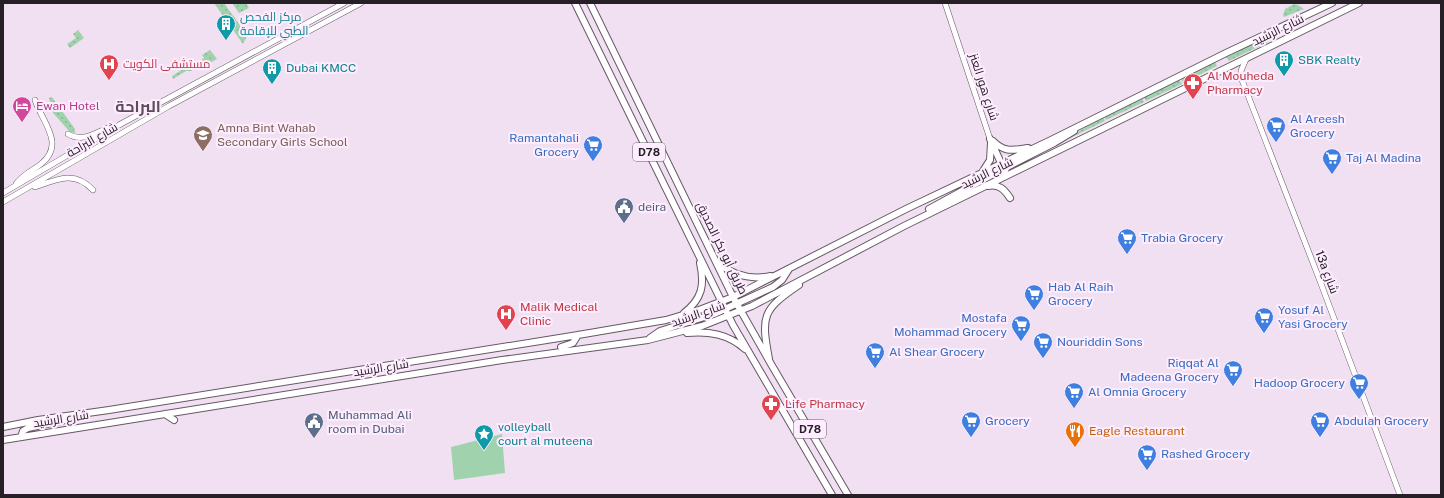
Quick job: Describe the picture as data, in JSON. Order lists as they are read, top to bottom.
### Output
{
  "streets": {
    "main road": ["شارع الرشيد", "D78", "طريق أبو بكر الصديق"],
    "street": ["شارع هور العنز", "شارع البراحة", "13a شارع"]
  },
  "crossings": [
    ["شارع الرشيد", "طريق أبو بكر الصديق"],
    ["شارع الرشيد", "13a شارع"]
  ],
  "districts": ["البراحة"],
  "places": {
    "building": ["مركز الفحص الطبي للإقامة", "SBK Realty", "Dubai KMCC"],
    "hospital": ["مستشفى الكويت", "Malik Medical Clinic"],
    "pharmacy": ["Al Mouheda Pharmacy", "Life Pharmacy"],
    "hotel": ["Ewan Hotel"],
    "supermarket": [
      "Al Areesh Grocery",
      "Ramantahali Grocery",
      "Taj Al Madina",
      "Trabia Grocery",
      "Hab Al Raih Grocery",
      "Yosuf Al Yasi Grocery",
      "Mostafa Mohammad Grocery",
      "Nouriddin Sons",
      "Al Shear Grocery",
      "Riqqat Al Madeena Grocery",
      "Hadoop Grocery",
      "Al Omnia Grocery",
      "Grocery",
      "Abdulah Grocery",
      "Rashed Grocery"
    ],
    "school or university": ["Amna Bint Wahab Secondary Girls School"],
    "public building": ["deira", "Muhammad Ali room in Dubai"],
    "restaurant": ["Eagle Restaurant"],
    "place": ["volleyball court al muteena"]
  }
}
